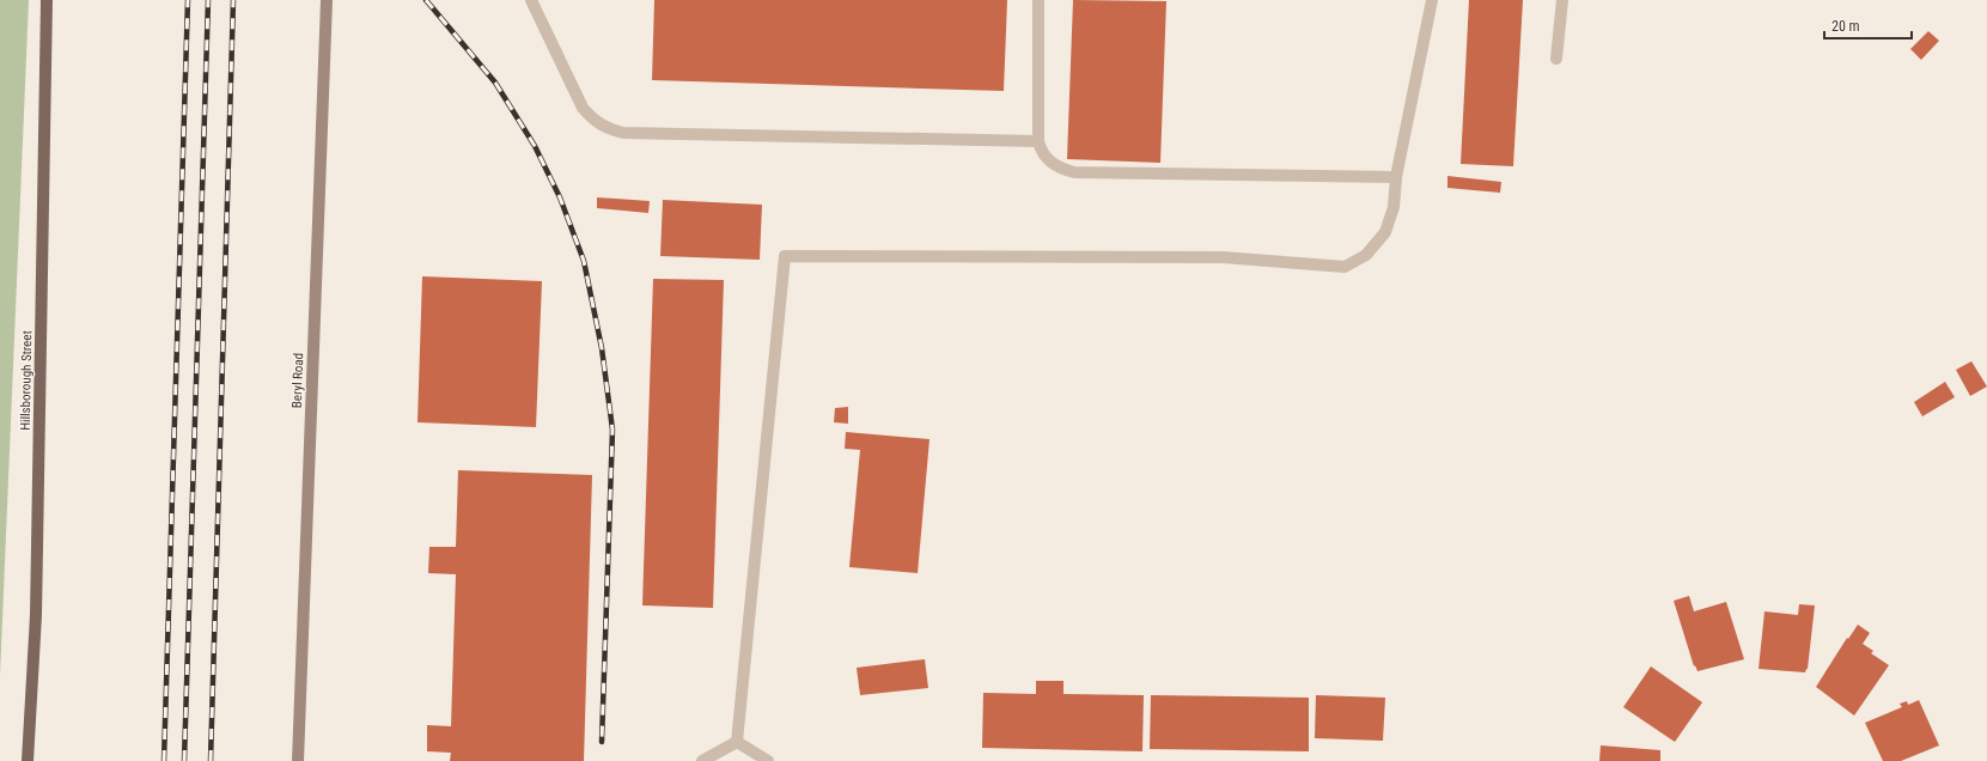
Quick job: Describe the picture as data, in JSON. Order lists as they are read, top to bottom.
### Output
{
  "streets": {
    "main road": ["Hillsborough Street"],
    "street": ["Beryl Road"]
  },
  "scale_bar": "20 m"
}
